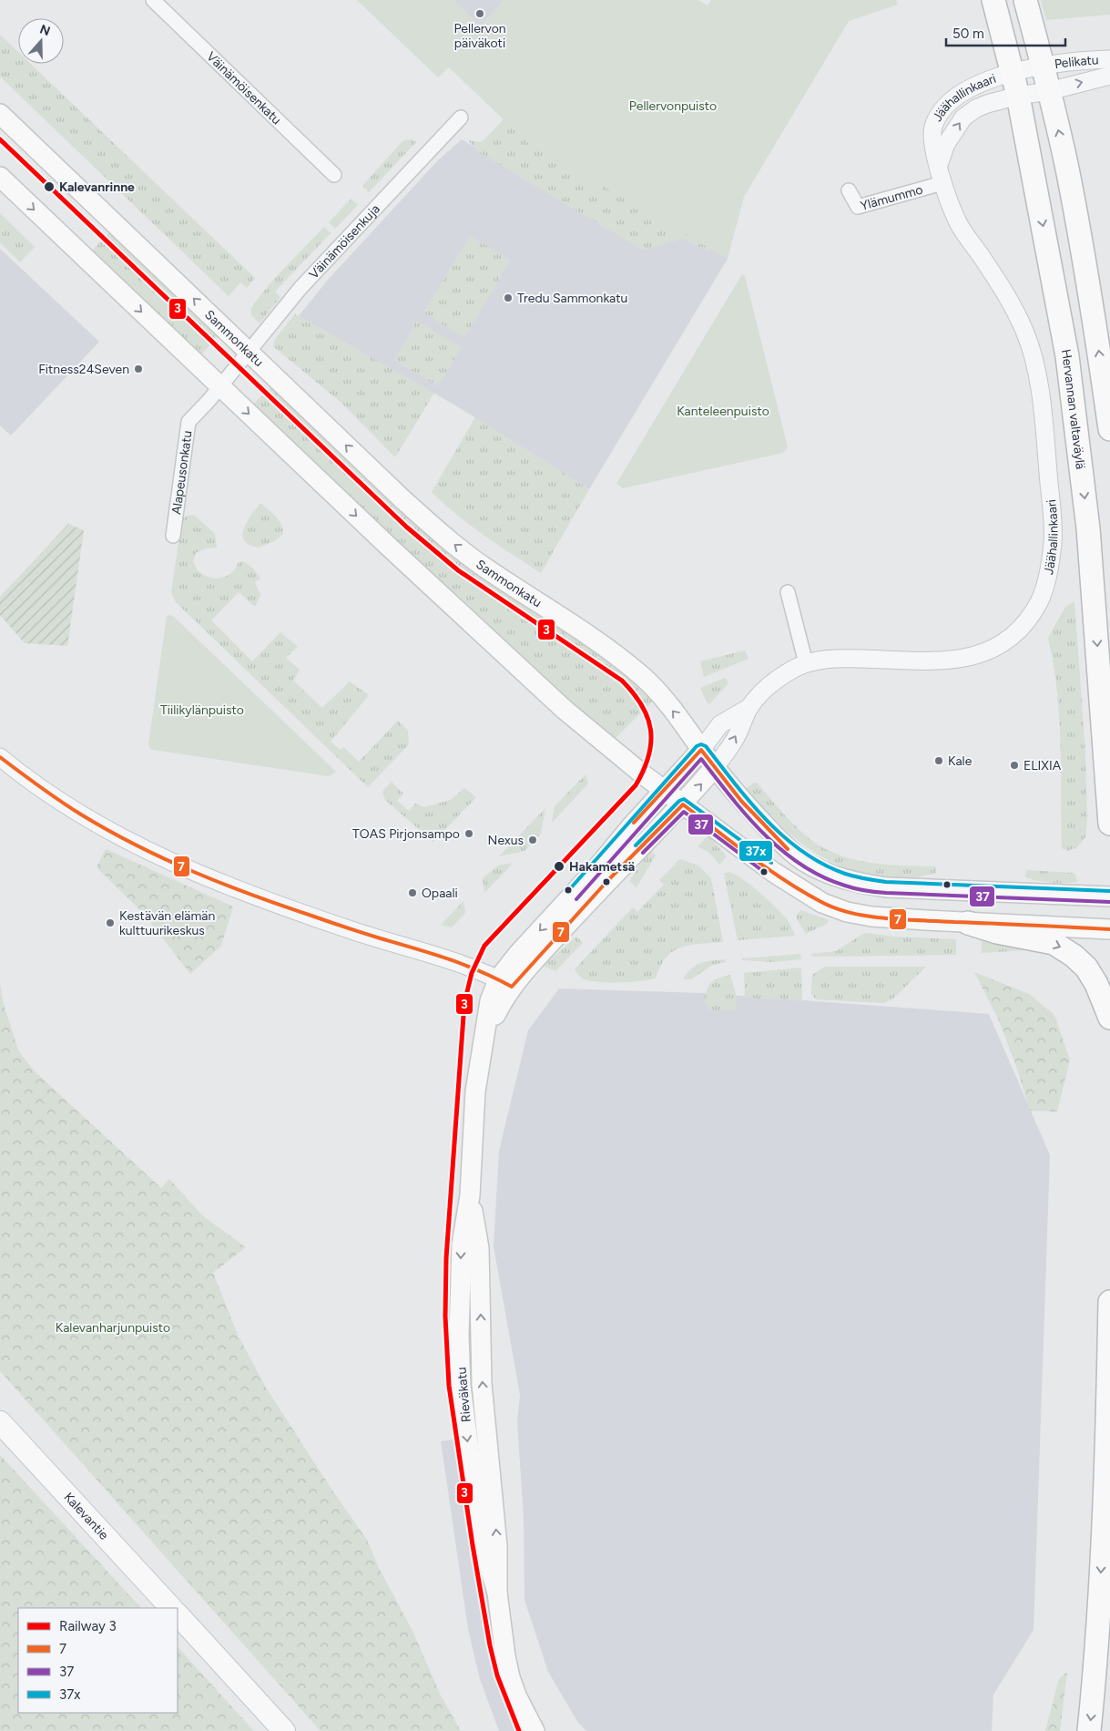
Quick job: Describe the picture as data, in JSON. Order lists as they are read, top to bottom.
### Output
{
  "streets": {
    "highway": ["Hervannan valtaväylä"],
    "main road": ["Sammonkatu", "Rieväkatu", "Kalevantie"],
    "street": [
      "Pelikatu",
      "Väinämöisenkatu",
      "Jäähallinkaari",
      "Ylämummo",
      "Väinämöisenkuja",
      "Alapeusonkatu"
    ]
  },
  "crossings": [
    ["Pelikatu", "Jäähallinkaari"],
    ["Pelikatu", "Hervannan valtaväylä"],
    ["Jäähallinkaari", "Ylämummo"],
    ["Jäähallinkaari", "Sammonkatu"],
    ["Jäähallinkaari", "Hervannan valtaväylä"],
    ["Jäähallinkaari", "Rieväkatu"],
    ["Väinämöisenkuja", "Sammonkatu"],
    ["Väinämöisenkuja", "Alapeusonkatu"],
    ["Sammonkatu", "Rieväkatu"]
  ],
  "parks": [
    "Pellervonpuisto",
    "Kanteleenpuisto",
    "Tiilikylänpuisto",
    "Kalevanharjunpuisto"
  ],
  "places": [
    "Pellervon päiväkoti",
    "Kalevanrinne",
    "Tredu Sammonkatu",
    "Fitness24Seven",
    "Kale",
    "ELIXIA",
    "TOAS Pirjonsampo",
    "Nexus",
    "Hakametsä",
    "Opaali",
    "Kestävän elämän kulttuurikeskus"
  ],
  "lines": [
    "rail line 3",
    "transit line 37x",
    "transit line 7",
    "transit line 37"
  ],
  "legend": [
    "Railway 3",
    "7",
    "37",
    "37x"
  ],
  "scale_bar": "50 m",
  "north": "top"
}
